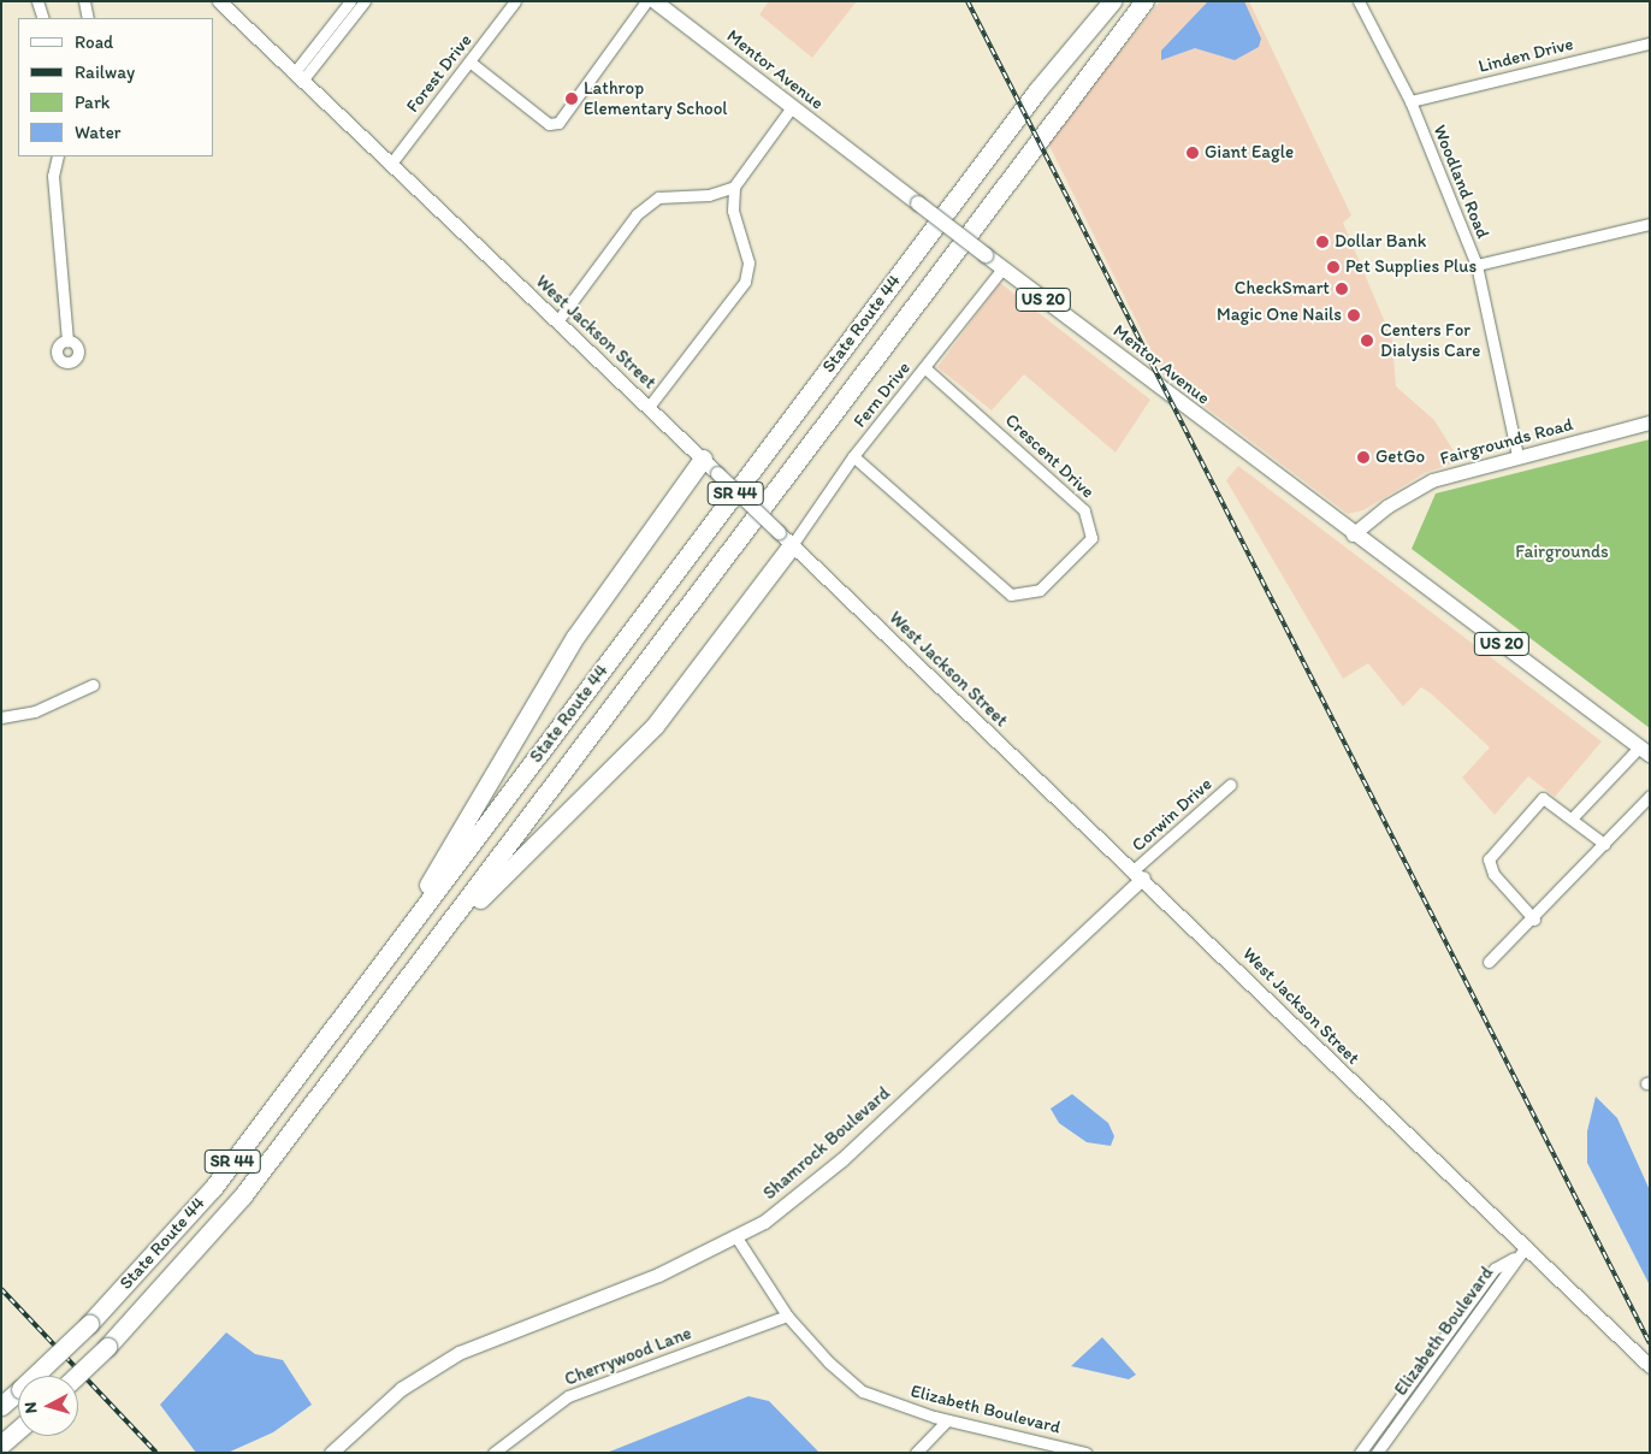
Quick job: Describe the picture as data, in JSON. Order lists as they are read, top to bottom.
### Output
{
  "streets": {
    "highway": ["State Route 44", "SR 44"],
    "main road": ["Mentor Avenue", "US 20"],
    "street": [
      "Linden Drive",
      "Forest Drive",
      "Woodland Road",
      "West Jackson Street",
      "Fern Drive",
      "Fairgrounds Road",
      "Crescent Drive",
      "Corwin Drive",
      "Shamrock Boulevard",
      "Elizabeth Boulevard",
      "Cherrywood Lane"
    ]
  },
  "crossings": [
    ["Linden Drive", "Woodland Road"],
    ["Mentor Avenue", "Fern Drive"],
    ["Mentor Avenue", "Fairgrounds Road"],
    ["Forest Drive", "West Jackson Street"],
    ["Woodland Road", "Fairgrounds Road"],
    ["West Jackson Street", "Fern Drive"],
    ["West Jackson Street", "Corwin Drive"],
    ["West Jackson Street", "Shamrock Boulevard"],
    ["West Jackson Street", "Elizabeth Boulevard"],
    ["Fern Drive", "Crescent Drive"],
    ["Corwin Drive", "Shamrock Boulevard"],
    ["Shamrock Boulevard", "Elizabeth Boulevard"],
    ["Elizabeth Boulevard", "Cherrywood Lane"]
  ],
  "parks": ["Fairgrounds"],
  "places": [
    "Lathrop Elementary School",
    "Giant Eagle",
    "Dollar Bank",
    "Pet Supplies Plus",
    "CheckSmart",
    "Magic One Nails",
    "Centers For Dialysis Care",
    "GetGo"
  ],
  "legend": [
    "Road",
    "Railway",
    "Park",
    "Water"
  ],
  "north": "left"
}
